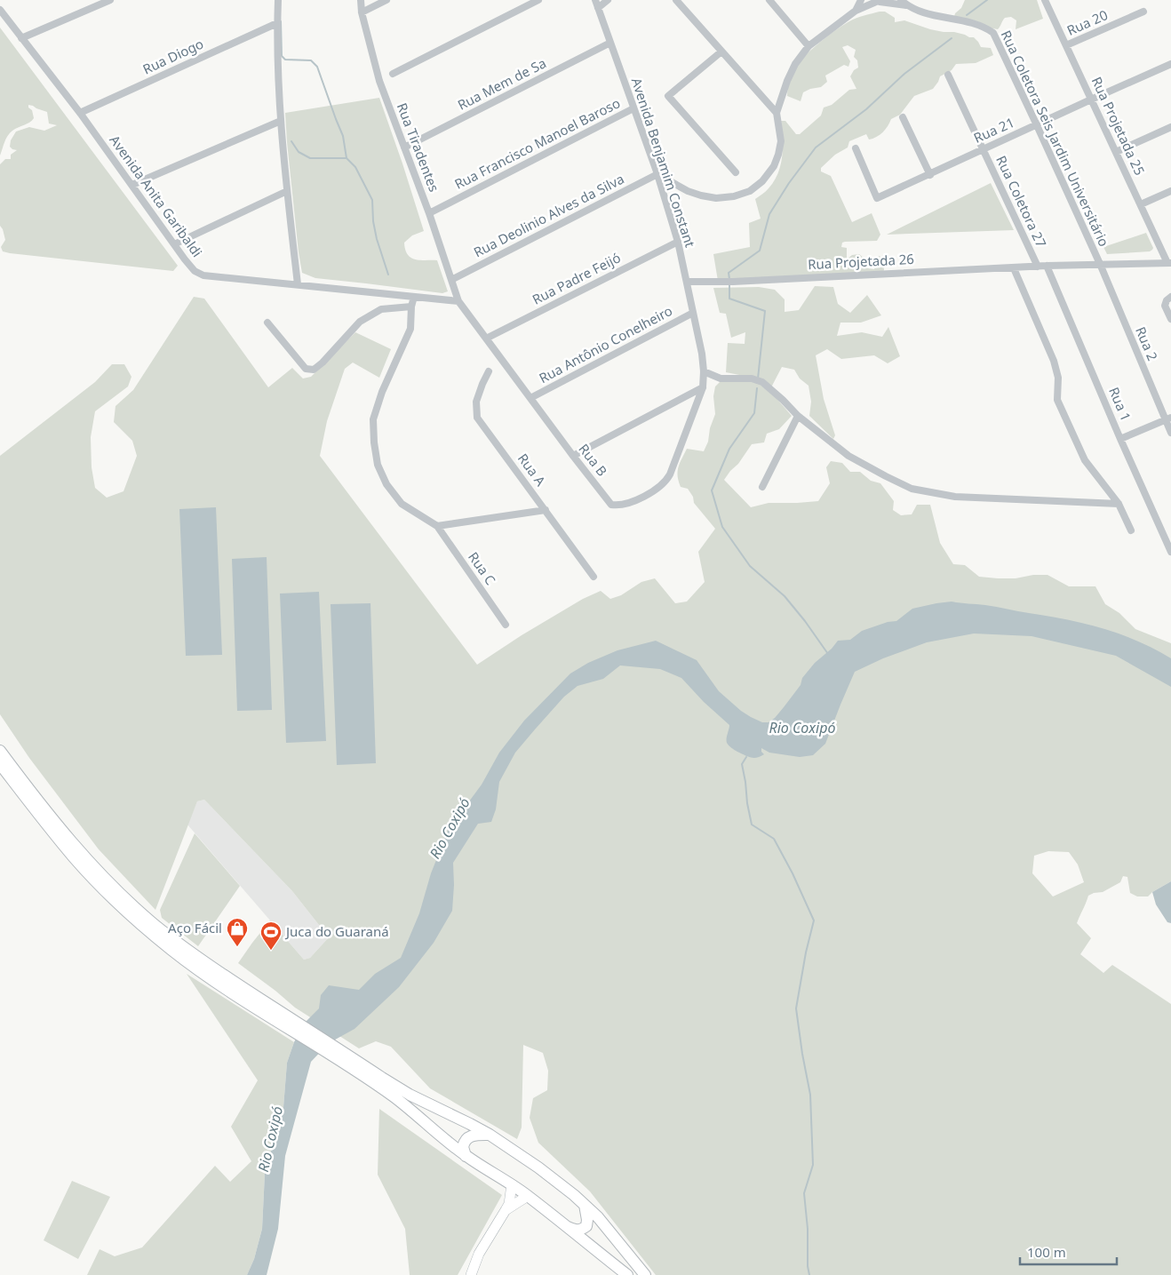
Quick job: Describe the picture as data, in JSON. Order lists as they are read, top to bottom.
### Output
{
  "streets": {
    "street": [
      "Rua 20",
      "Rua Diogo",
      "Rua Mem de Sa",
      "Rua Projetada 25",
      "Rua 21",
      "Rua Coletora Seis Jardim Universitário",
      "Rua Francisco Manoel Baroso",
      "Rua Tiradentes",
      "Avenida Benjamim Constant",
      "Avenida Anita Garibaldi",
      "Rua Coletora 27",
      "Rua Deolinio Alves da Silva",
      "Rua Projetada 26",
      "Rua Padre Feijó",
      "Rua 2",
      "Rua Antônio Conelheiro",
      "Rua 1",
      "Rua B",
      "Rua A",
      "Rua C"
    ]
  },
  "crossings": [
    ["Rua 20", "Rua Projetada 25"],
    ["Rua Diogo", "Avenida Anita Garibaldi"],
    ["Rua Mem de Sa", "Rua Tiradentes"],
    ["Rua Mem de Sa", "Avenida Benjamim Constant"],
    ["Rua Projetada 25", "Rua 21"],
    ["Rua Projetada 25", "Rua Projetada 26"],
    ["Rua 21", "Rua Coletora Seis Jardim Universitário"],
    ["Rua 21", "Rua Coletora 27"],
    ["Rua Coletora Seis Jardim Universitário", "Rua Projetada 26"],
    ["Rua Coletora Seis Jardim Universitário", "Rua 2"],
    ["Rua Francisco Manoel Baroso", "Rua Tiradentes"],
    ["Rua Francisco Manoel Baroso", "Avenida Benjamim Constant"],
    ["Rua Tiradentes", "Avenida Anita Garibaldi"],
    ["Rua Tiradentes", "Rua Deolinio Alves da Silva"],
    ["Rua Tiradentes", "Rua B"],
    ["Avenida Benjamim Constant", "Rua Deolinio Alves da Silva"],
    ["Avenida Benjamim Constant", "Rua Projetada 26"],
    ["Avenida Benjamim Constant", "Rua Padre Feijó"],
    ["Avenida Benjamim Constant", "Rua Antônio Conelheiro"],
    ["Avenida Benjamim Constant", "Rua B"],
    ["Avenida Anita Garibaldi", "Rua B"],
    ["Rua Coletora 27", "Rua Projetada 26"],
    ["Rua Projetada 26", "Rua 2"],
    ["Rua Projetada 26", "Rua 1"],
    ["Rua Padre Feijó", "Rua B"],
    ["Rua Antônio Conelheiro", "Rua B"]
  ],
  "water": ["Rio Coxipó"],
  "places": {
    "shop": ["Aço Fácil"],
    "sports": ["Juca do Guaraná"]
  },
  "scale_bar": "100 m"
}
